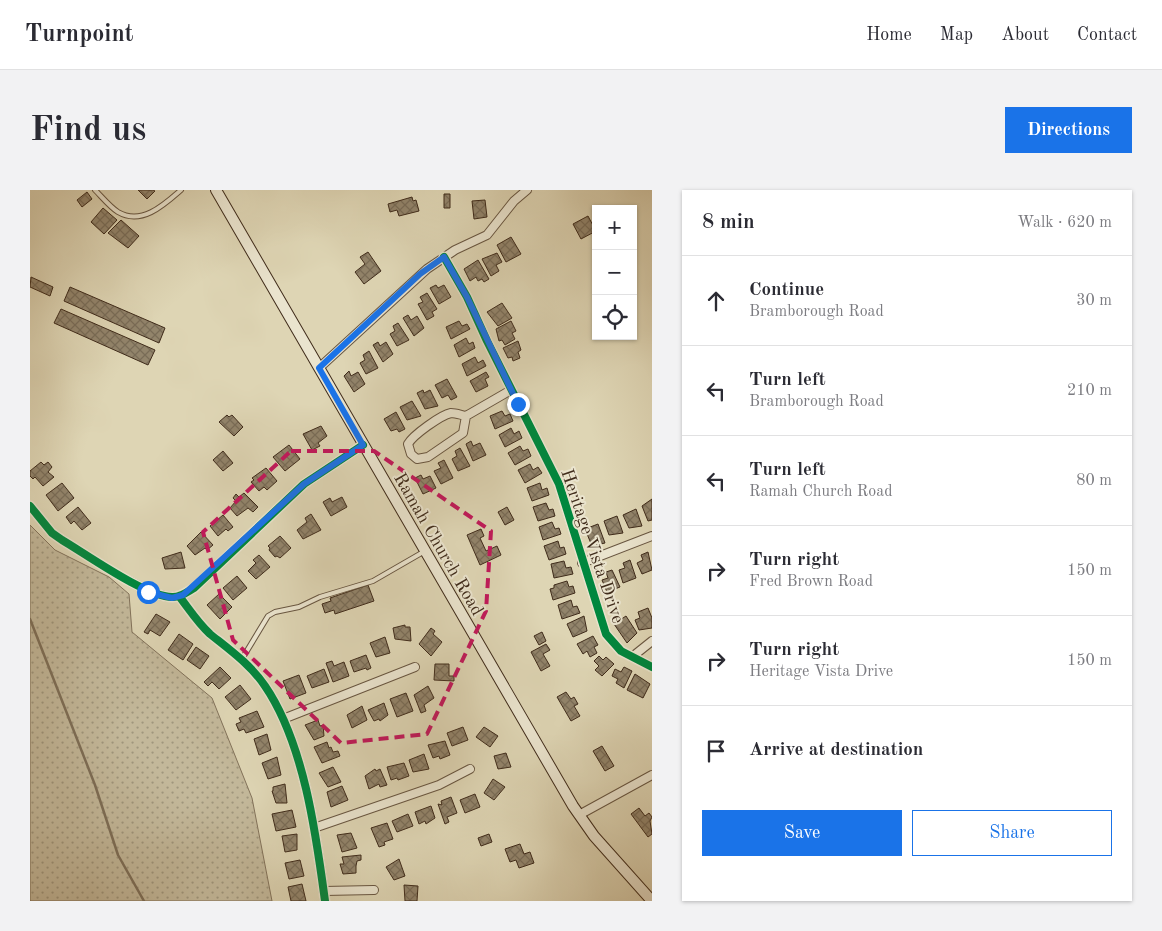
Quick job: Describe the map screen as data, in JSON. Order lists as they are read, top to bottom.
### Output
{
  "streets": {
    "main road": ["Ramah Church Road"],
    "street": ["Heritage Vista Drive"]
  },
  "page": {
    "header": "Turnpoint",
    "nav": [
      "Home",
      "Map",
      "About",
      "Contact"
    ],
    "buttons": [
      "Directions",
      ["Save", "Share"]
    ],
    "title": "Find us",
    "heading": ["8 min", "Walk · 620 m"],
    "map_buttons": ["+", "−"],
    "list": [
      ["Continue", "Bramborough Road", "30 m"],
      ["Turn left", "Bramborough Road", "210 m"],
      ["Turn left", "Ramah Church Road", "80 m"],
      ["Turn right", "Fred Brown Road", "150 m"],
      ["Turn right", "Heritage Vista Drive", "150 m"],
      "Arrive at destination"
    ]
  }
}
